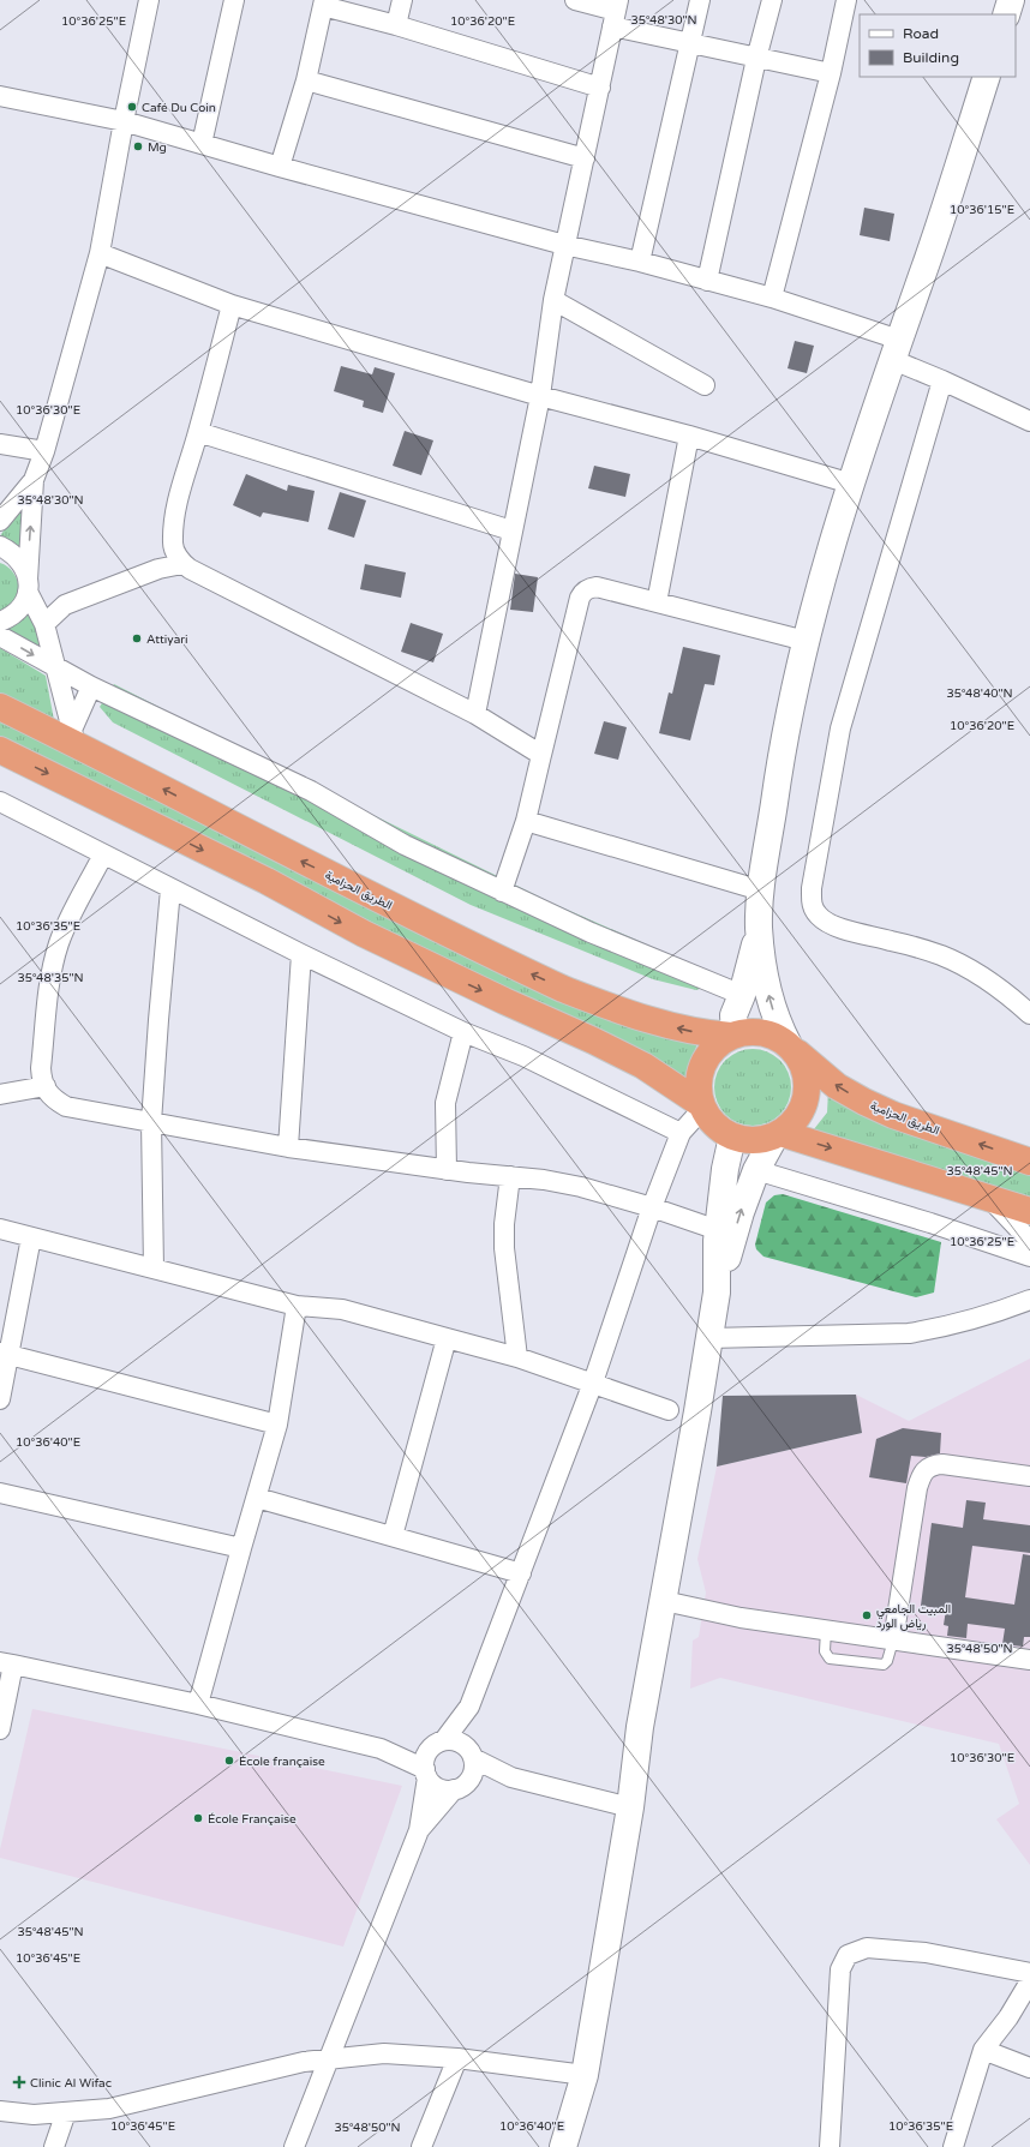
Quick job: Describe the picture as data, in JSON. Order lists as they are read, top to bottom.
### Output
{
  "streets": {
    "highway": ["الطريق الحزامية"]
  },
  "places": {
    "other": [
      "Café Du Coin",
      "Mg",
      "Attiyari",
      "المبيت الجامعي رياض الورد",
      "École française",
      "École Française"
    ],
    "health": ["Clinic Al Wifac"]
  },
  "legend": ["Road", "Building"],
  "coordinates": [
    "35°48'30\"N",
    "10°36'25\"E",
    "10°36'20\"E",
    "10°36'15\"E",
    "10°36'30\"E",
    "35°48'40\"N",
    "10°36'35\"E",
    "35°48'35\"N",
    "35°48'45\"N",
    "10°36'40\"E",
    "35°48'50\"N",
    "10°36'45\"E"
  ]
}
